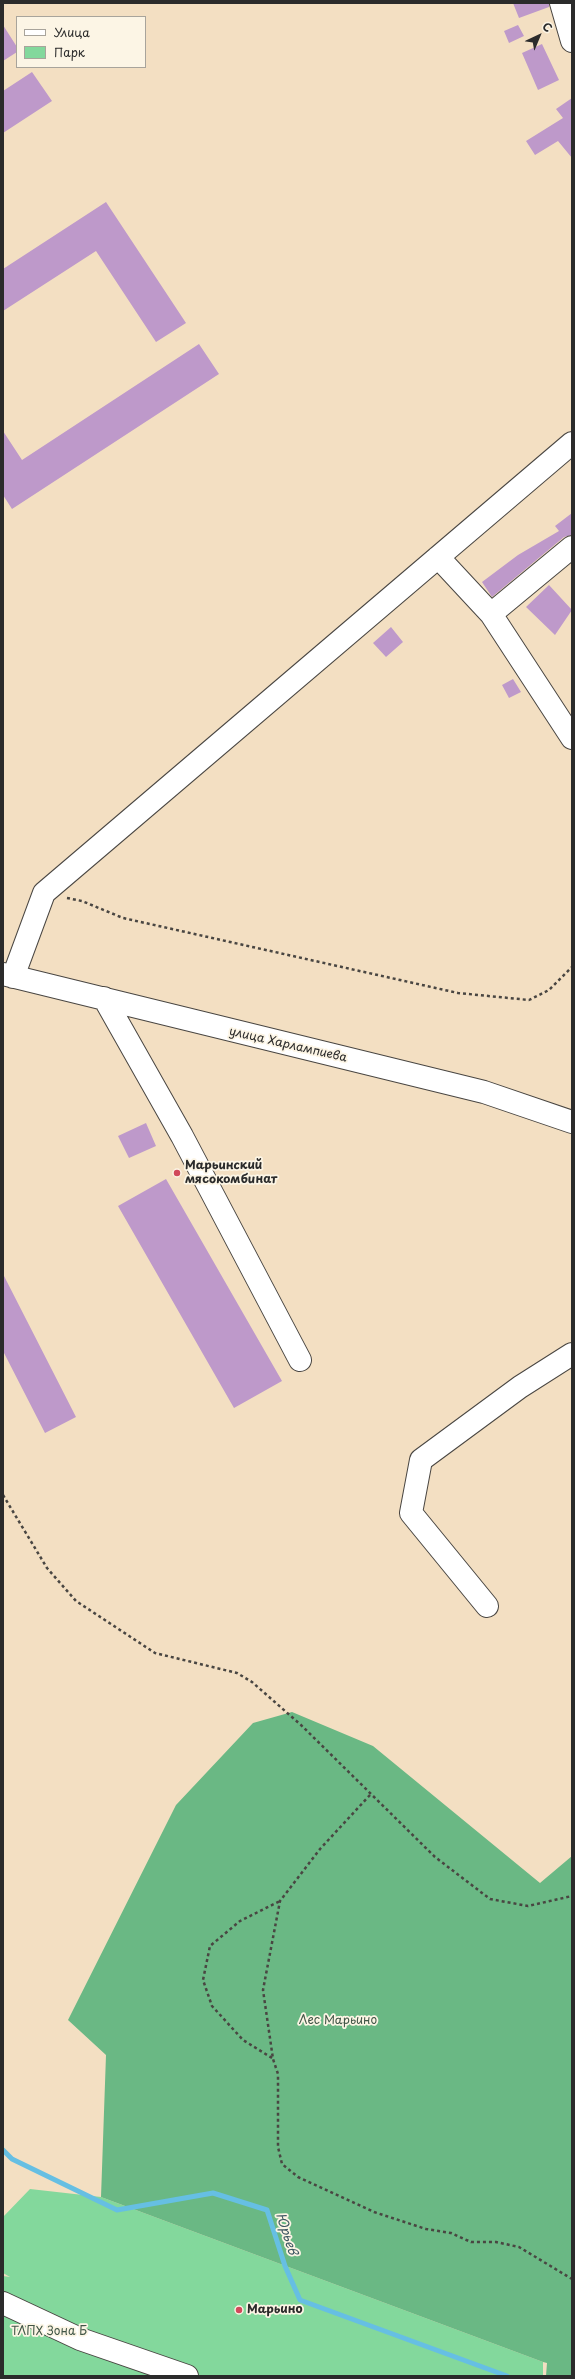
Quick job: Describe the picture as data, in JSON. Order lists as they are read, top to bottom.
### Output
{
  "streets": {
    "street": ["улица Харлампиева"]
  },
  "water": ["Юрьев"],
  "parks": ["Лес Марьино", "ТЛПХ Зона Б"],
  "places": ["Марьинский мясокомбинат", "Марьино"],
  "legend": ["Улица", "Парк"],
  "north": "top right"
}
